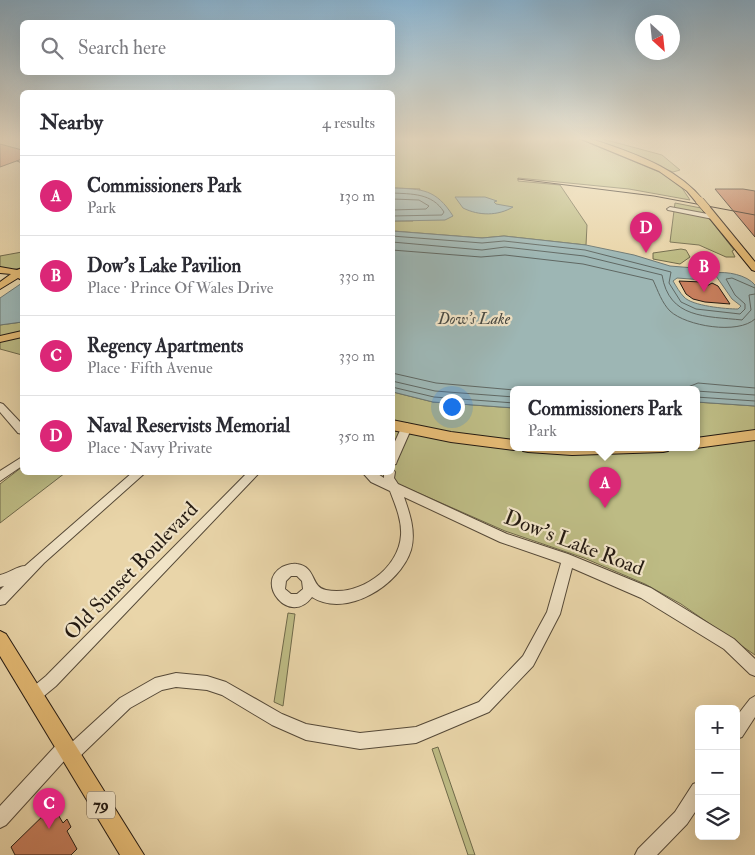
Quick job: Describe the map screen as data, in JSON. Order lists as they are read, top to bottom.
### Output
{
  "streets": {
    "main road": ["79"],
    "street": ["Dow's Lake Road", "Old Sunset Boulevard"]
  },
  "crossings": [
    ["Old Sunset Boulevard", "79"]
  ],
  "water": ["Dow's Lake"],
  "north": "bottom right",
  "page": {
    "search": "Search here",
    "heading": ["Nearby", "4 results"],
    "list": [
      {
        "mark": "A",
        "name": "Commissioners Park",
        "note": "Park",
        "value": "130 m"
      },
      {
        "mark": "B",
        "name": "Dow's Lake Pavilion",
        "note": "Place · Prince Of Wales Drive",
        "value": "330 m"
      },
      {
        "mark": "C",
        "name": "Regency Apartments",
        "note": "Place · Fifth Avenue",
        "value": "330 m"
      },
      {
        "mark": "D",
        "name": "Naval Reservists Memorial",
        "note": "Place · Navy Private",
        "value": "350 m"
      }
    ],
    "pins": [
      "D",
      "B",
      "A",
      "C"
    ],
    "popup": ["Commissioners Park", "Park"],
    "map_buttons": ["+", "−"]
  }
}
